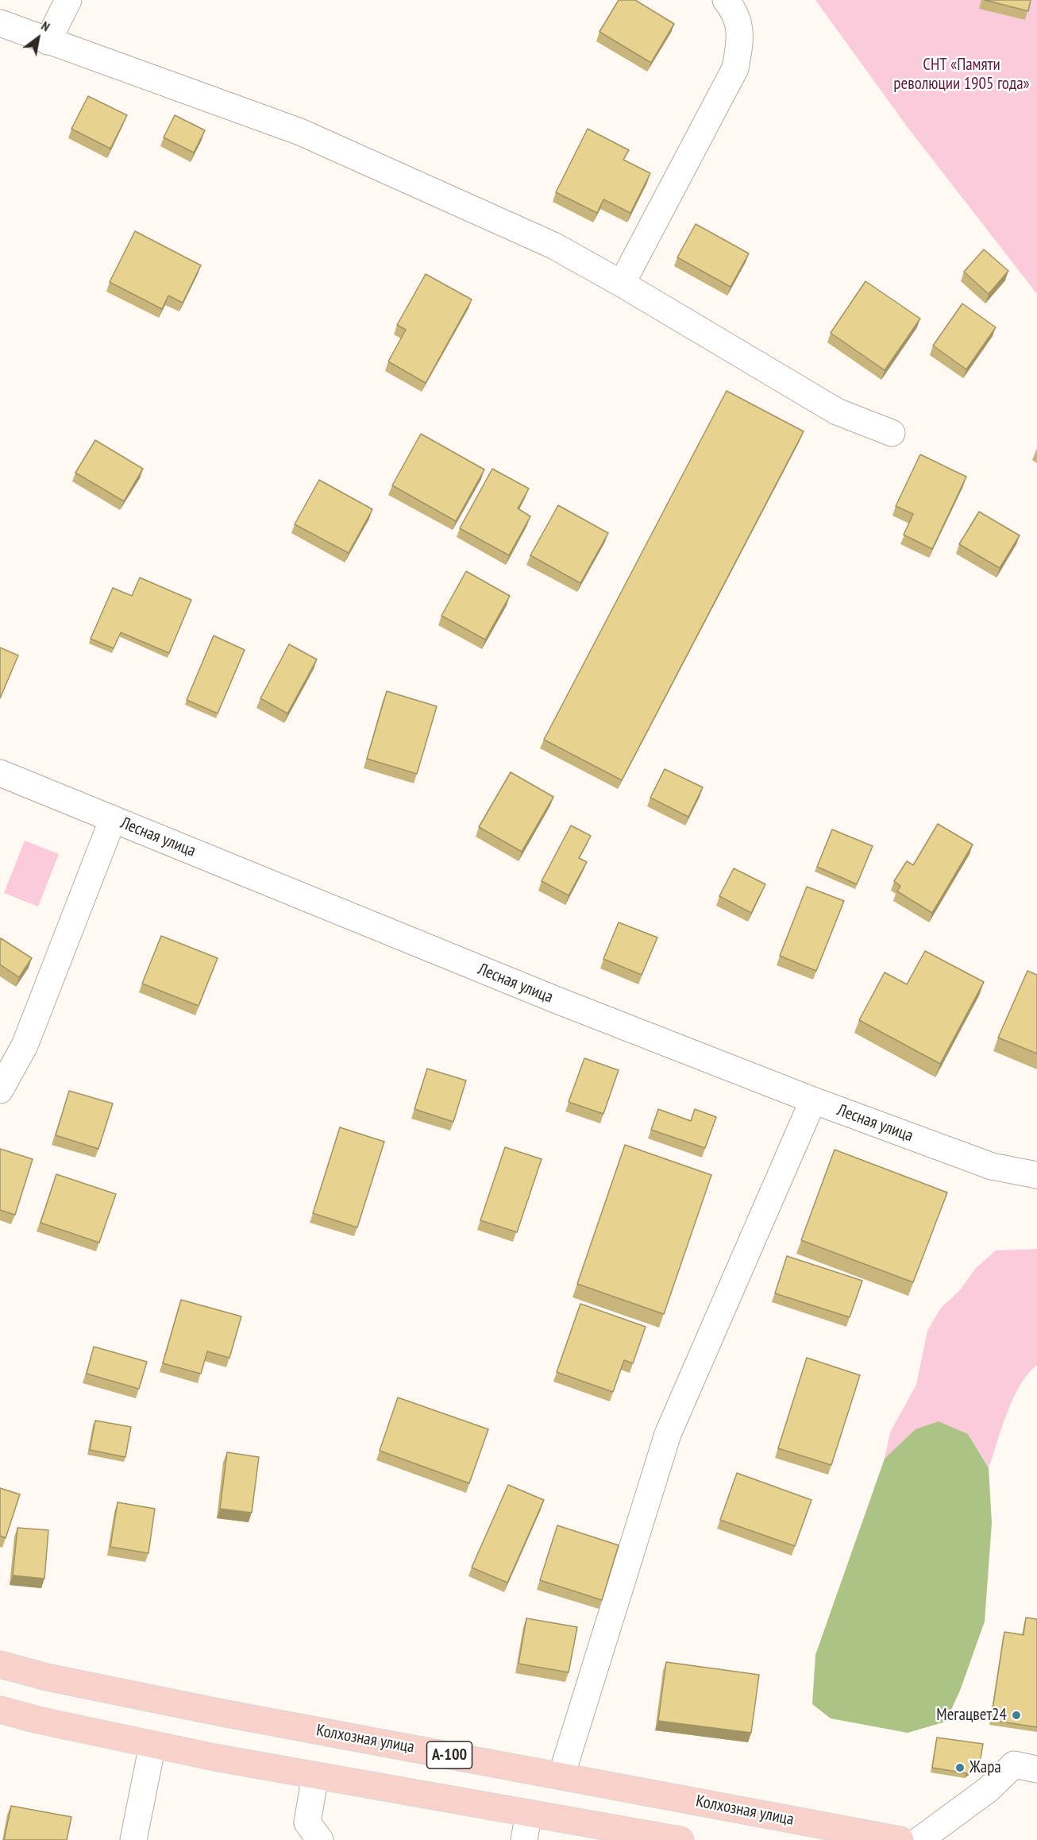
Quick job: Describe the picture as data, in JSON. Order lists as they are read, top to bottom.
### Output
{
  "streets": {
    "main road": ["Колхозная улица", "А-100"],
    "street": ["Лесная улица"]
  },
  "parks": ["СНТ «Памяти революции 1905 года»"],
  "places": ["Мегацвет24", "Жара"],
  "north": "top right"
}
